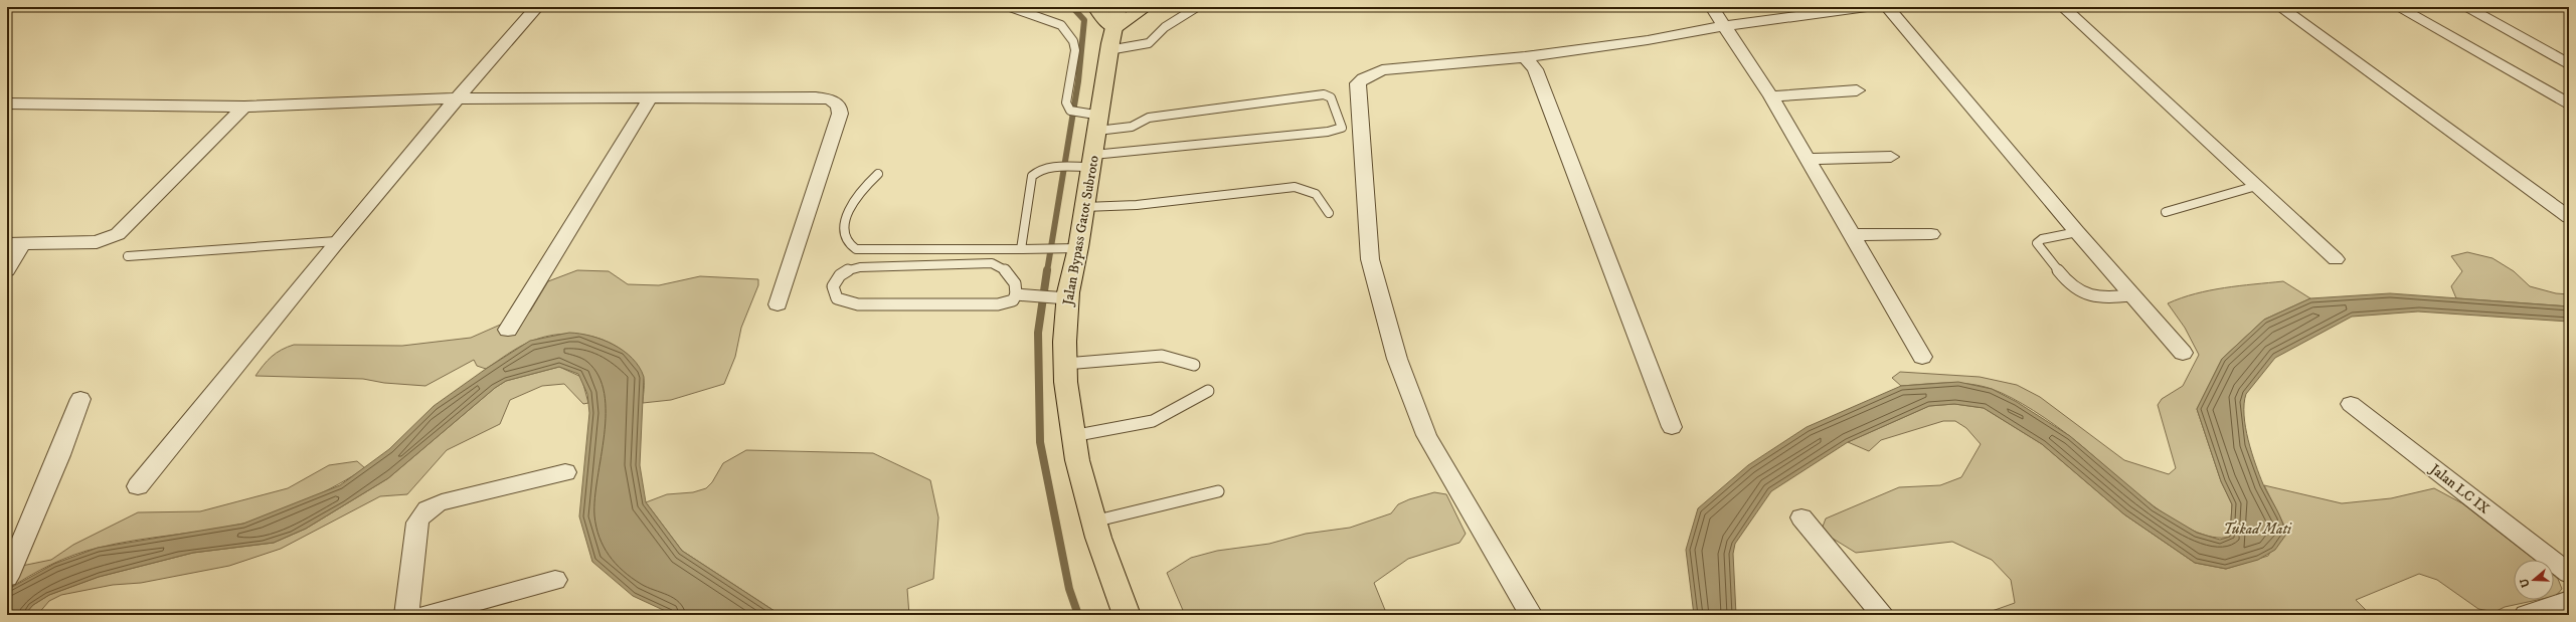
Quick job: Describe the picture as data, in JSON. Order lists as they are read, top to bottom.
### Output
{
  "streets": {
    "main road": ["Jalan Bypass Gatot Subroto"],
    "street": ["Jalan LC IX"]
  },
  "water": ["Tukad Mati"],
  "north": "left"
}
